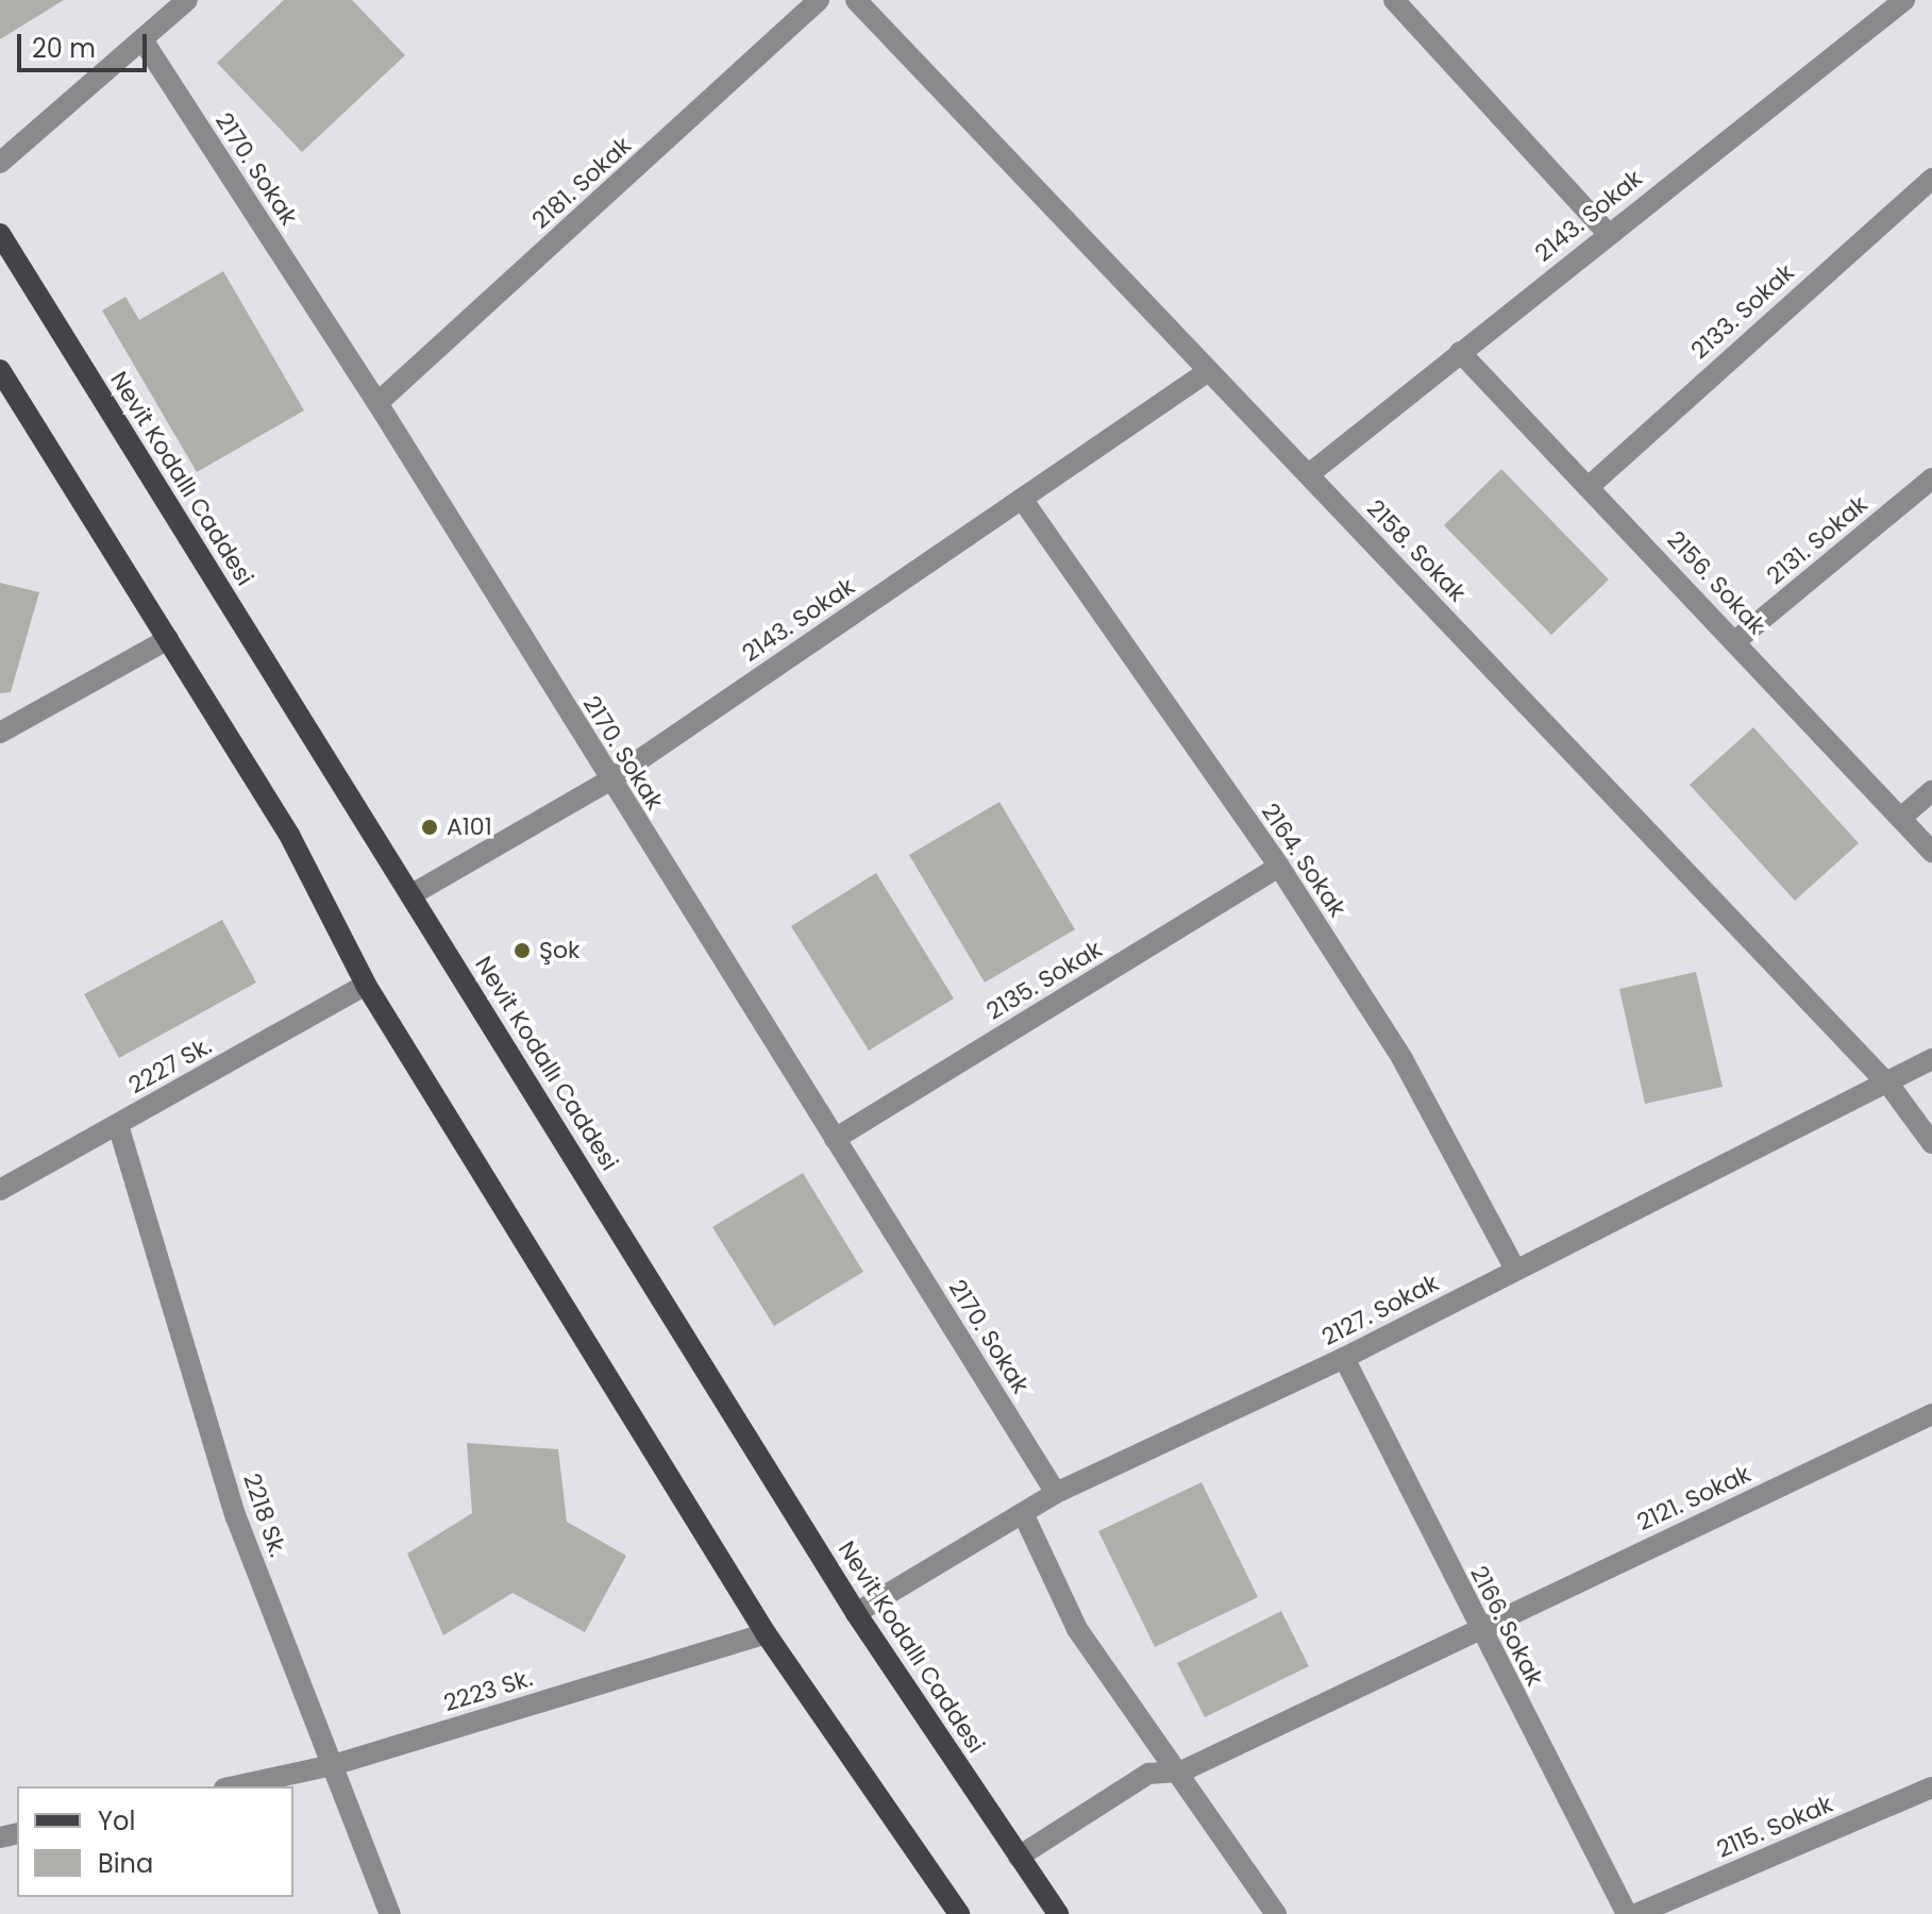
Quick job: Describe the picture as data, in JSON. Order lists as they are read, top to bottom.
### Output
{
  "streets": {
    "main road": ["Nevit Kodallı Caddesi"],
    "street": [
      "2170. Sokak",
      "2181. Sokak",
      "2143. Sokak",
      "2133. Sokak",
      "2131. Sokak",
      "2158. Sokak",
      "2156. Sokak",
      "2164. Sokak",
      "2135. Sokak",
      "2227 Sk.",
      "2127. Sokak",
      "2121. Sokak",
      "2218 Sk.",
      "2166. Sokak",
      "2223 Sk.",
      "2115. Sokak"
    ]
  },
  "crossings": [
    ["2170. Sokak", "2181. Sokak"],
    ["2170. Sokak", "2143. Sokak"],
    ["2170. Sokak", "2135. Sokak"],
    ["2170. Sokak", "2127. Sokak"],
    ["2143. Sokak", "Nevit Kodallı Caddesi"],
    ["2143. Sokak", "2158. Sokak"],
    ["2143. Sokak", "2156. Sokak"],
    ["2143. Sokak", "2164. Sokak"],
    ["2133. Sokak", "2156. Sokak"],
    ["Nevit Kodallı Caddesi", "2127. Sokak"],
    ["Nevit Kodallı Caddesi", "2121. Sokak"],
    ["2131. Sokak", "2156. Sokak"],
    ["2158. Sokak", "2127. Sokak"],
    ["2164. Sokak", "2135. Sokak"],
    ["2164. Sokak", "2127. Sokak"],
    ["2227 Sk.", "2218 Sk."],
    ["2127. Sokak", "2166. Sokak"],
    ["2121. Sokak", "2166. Sokak"],
    ["2218 Sk.", "2223 Sk."]
  ],
  "places": ["A101", "Şok"],
  "legend": ["Yol", "Bina"],
  "scale_bar": "20 m"
}
